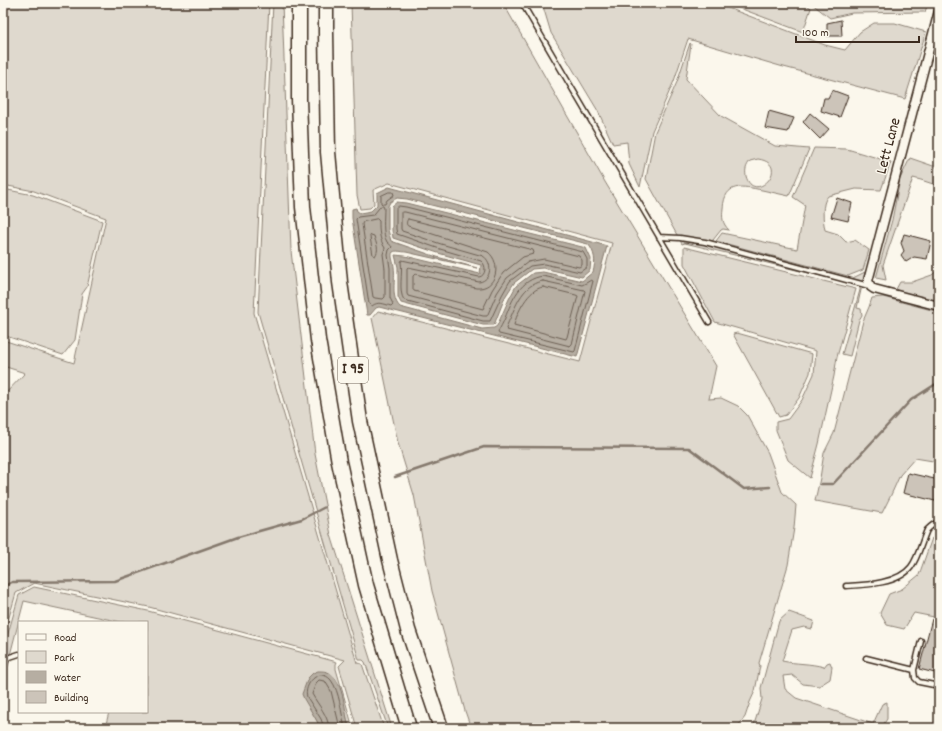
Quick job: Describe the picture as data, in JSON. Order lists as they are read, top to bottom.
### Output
{
  "streets": {
    "highway": ["I 95"],
    "street": ["Lett Lane"]
  },
  "legend": [
    "Road",
    "Park",
    "Water",
    "Building"
  ],
  "scale_bar": "100 m"
}
